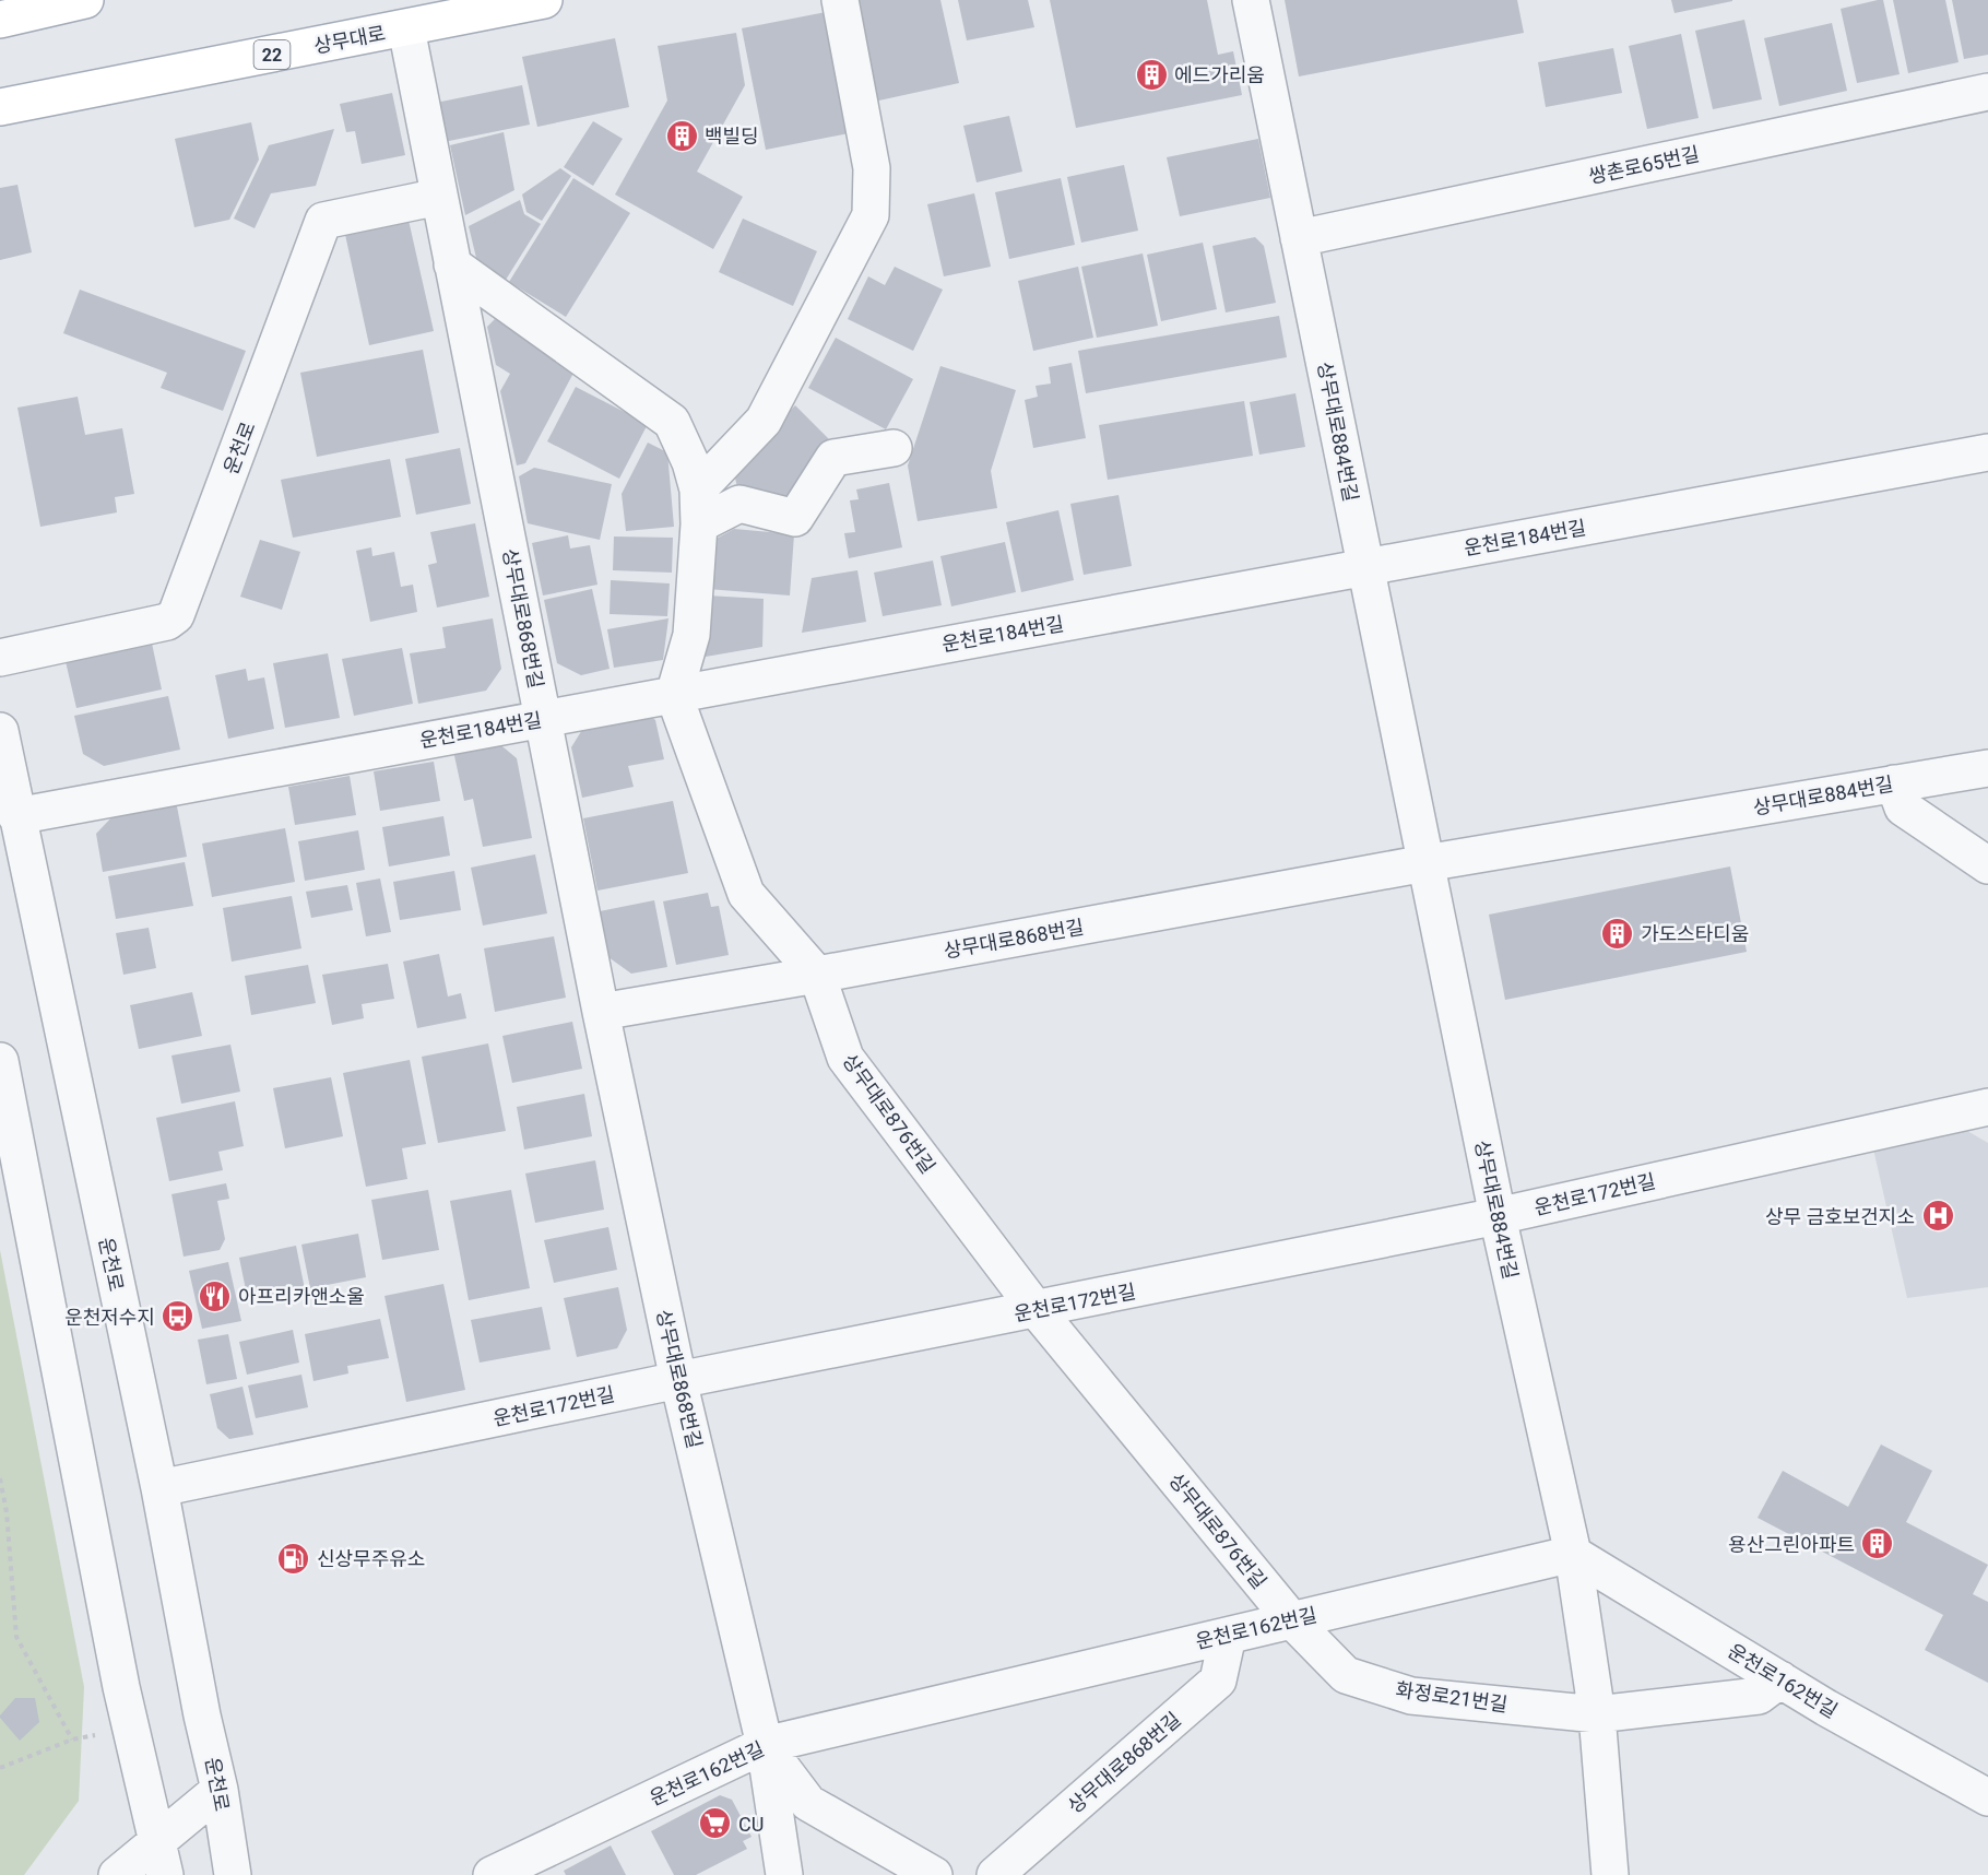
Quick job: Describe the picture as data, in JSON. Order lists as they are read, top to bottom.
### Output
{
  "streets": {
    "main road": ["상무대로", "22"],
    "street": [
      "쌍촌로65번길",
      "상무대로884번길",
      "운천로",
      "운천로184번길",
      "상무대로868번길",
      "상무대로876번길",
      "운천로172번길",
      "운천로162번길",
      "화정로21번길"
    ]
  },
  "crossings": [
    ["상무대로", "상무대로868번길"],
    ["쌍촌로65번길", "상무대로884번길"],
    ["상무대로884번길", "운천로184번길"],
    ["상무대로884번길", "상무대로868번길"],
    ["상무대로884번길", "운천로172번길"],
    ["상무대로884번길", "운천로162번길"],
    ["운천로", "운천로184번길"],
    ["운천로", "상무대로868번길"],
    ["운천로", "운천로172번길"],
    ["운천로184번길", "상무대로868번길"],
    ["운천로184번길", "상무대로876번길"],
    ["상무대로868번길", "상무대로876번길"],
    ["상무대로868번길", "운천로172번길"],
    ["상무대로868번길", "운천로162번길"],
    ["상무대로876번길", "운천로172번길"],
    ["상무대로876번길", "운천로162번길"],
    ["상무대로876번길", "화정로21번길"],
    ["운천로162번길", "화정로21번길"]
  ],
  "places": {
    "building": [
      "에드가리움",
      "백빌딩",
      "가도스타디움",
      "용산그린아파트"
    ],
    "hospital": ["상무 금호보건지소"],
    "restaurant": ["아프리카앤소울"],
    "bus stop": ["운천저수지"],
    "fuel station": ["신상무주유소"],
    "supermarket": ["CU"]
  }
}
